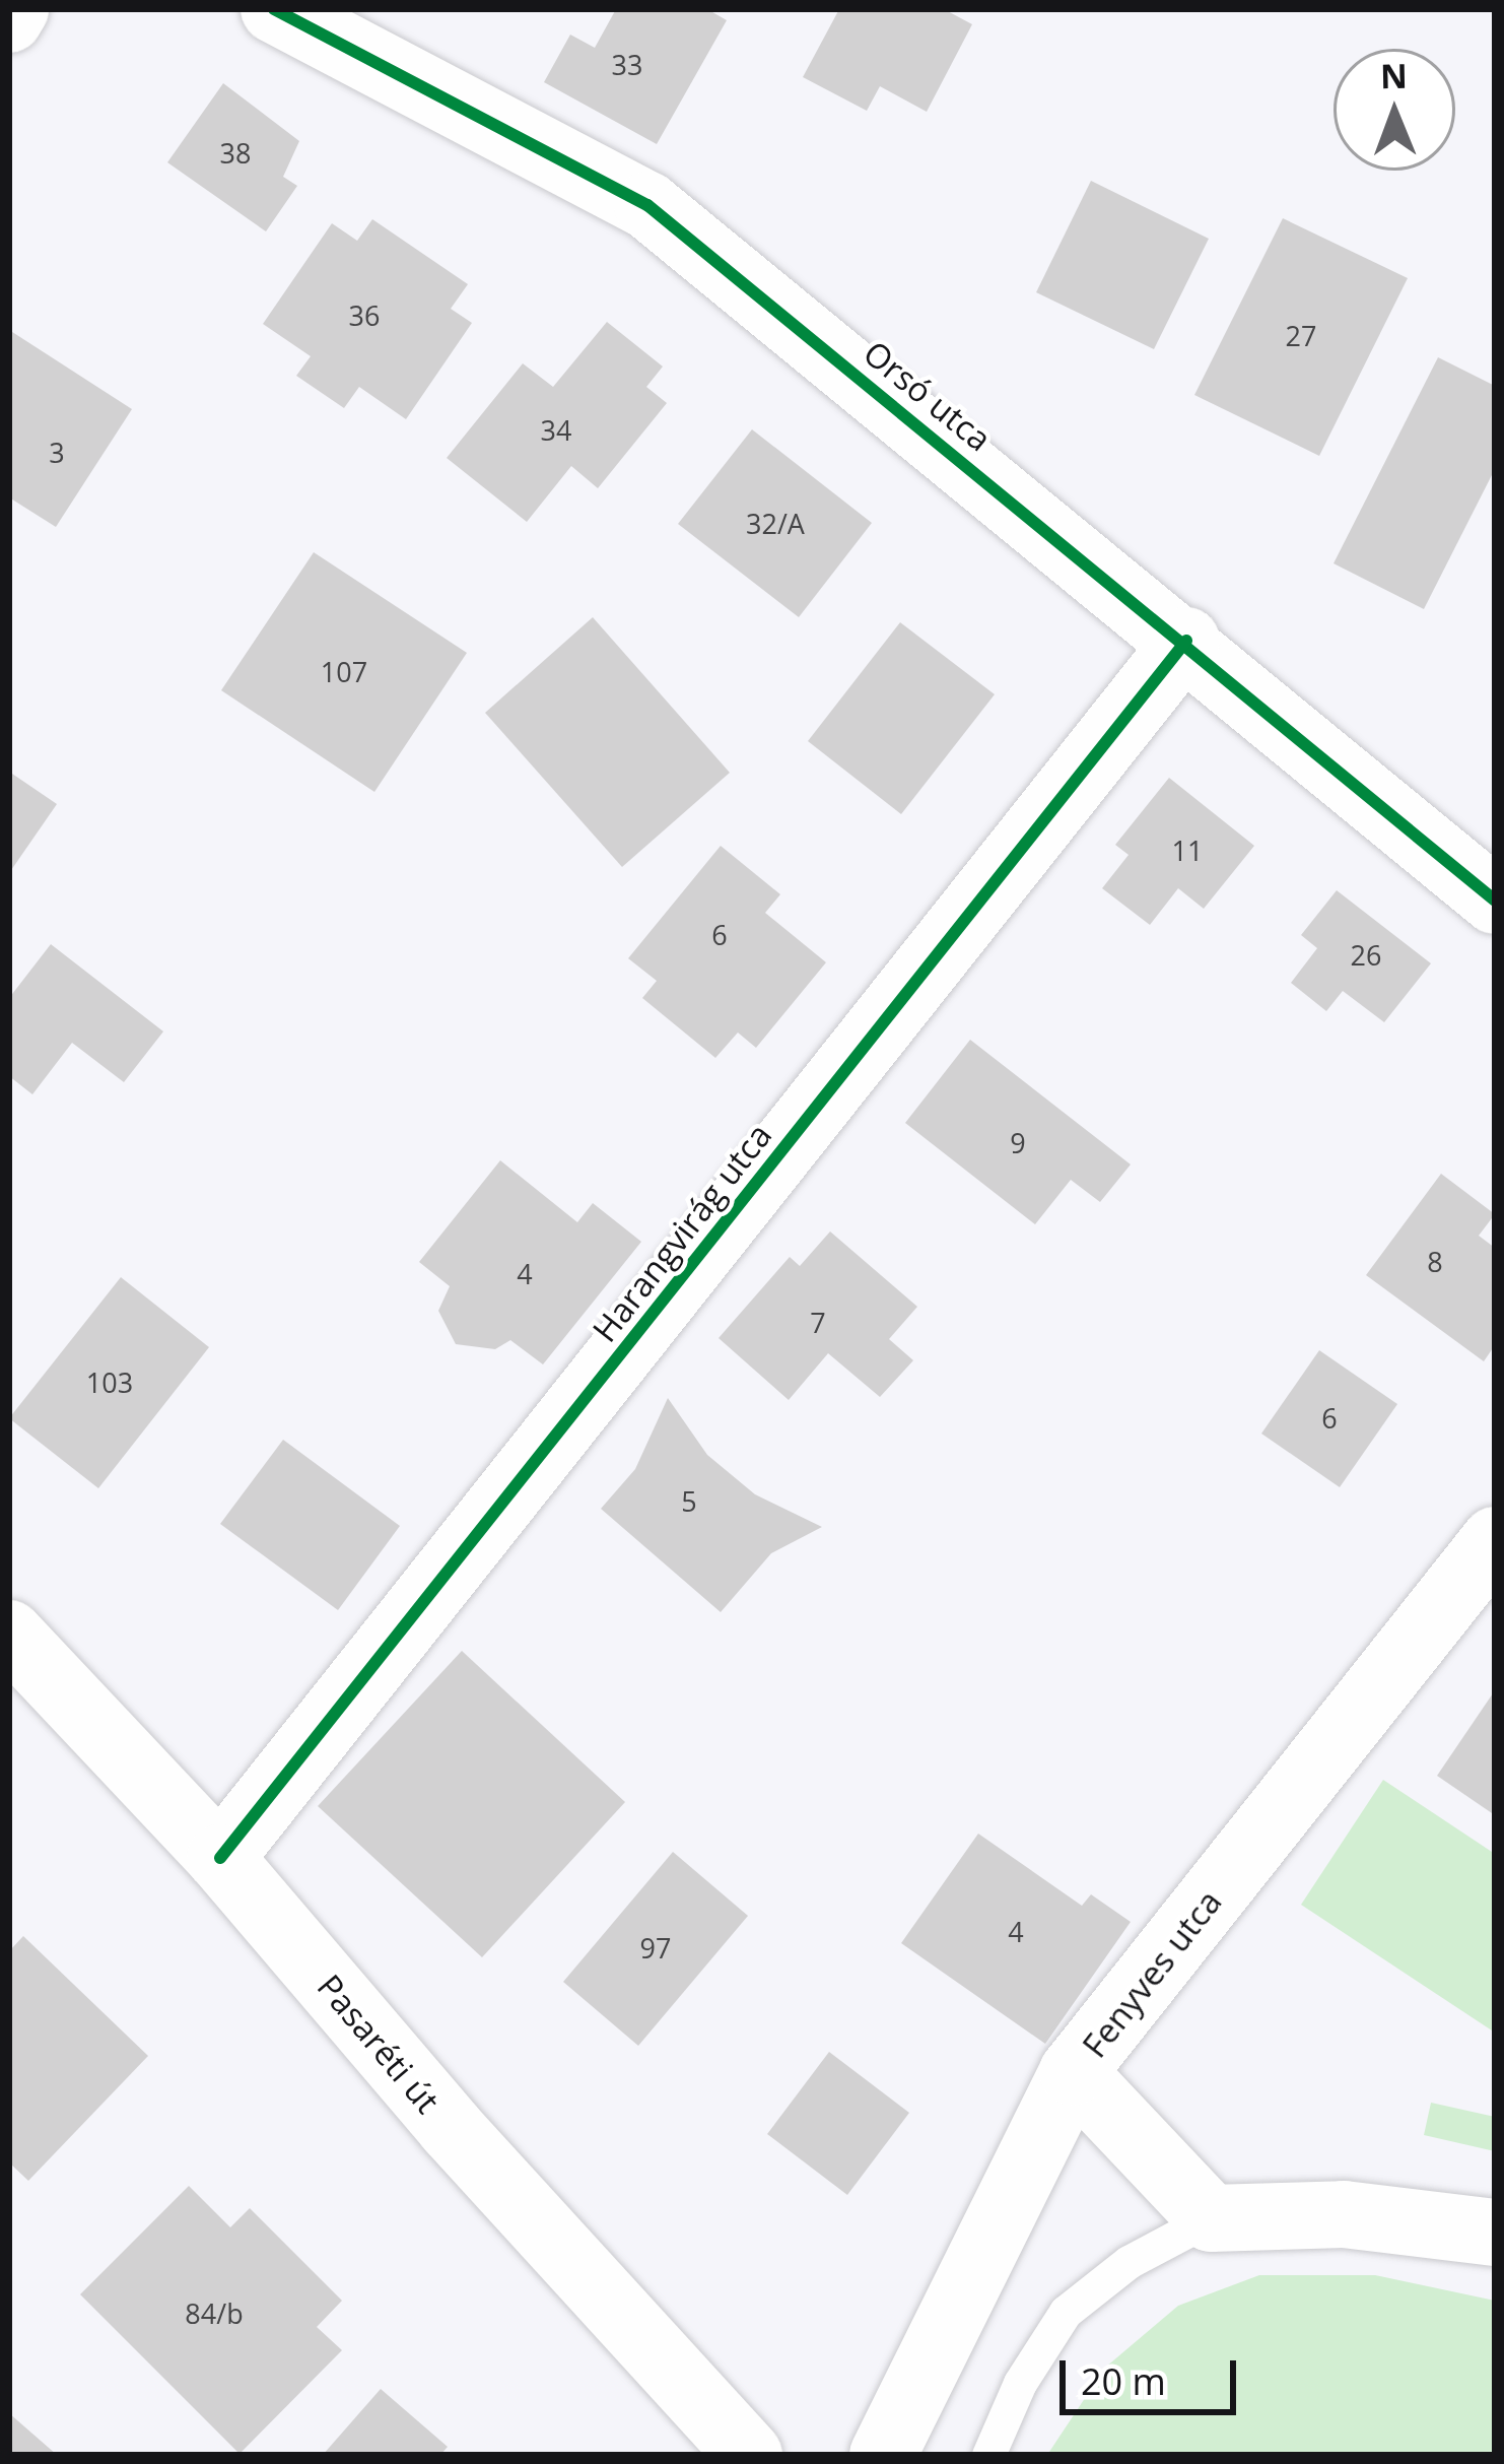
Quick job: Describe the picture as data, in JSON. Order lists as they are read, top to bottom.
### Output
{
  "streets": {
    "street": [
      "Orsó utca",
      "Harangvirág utca",
      "Fenyves utca",
      "Pasaréti út"
    ]
  },
  "crossings": [
    ["Orsó utca", "Harangvirág utca"],
    ["Harangvirág utca", "Pasaréti út"]
  ],
  "house_numbers": [
    "33",
    "38",
    "36",
    "27",
    "34",
    "3",
    "32/A",
    "107",
    "11",
    "6",
    "26",
    "9",
    "8",
    "4",
    "7",
    "103",
    "6",
    "5",
    "4",
    "97",
    "84/b"
  ],
  "scale_bar": "20 m",
  "north": "top"
}
